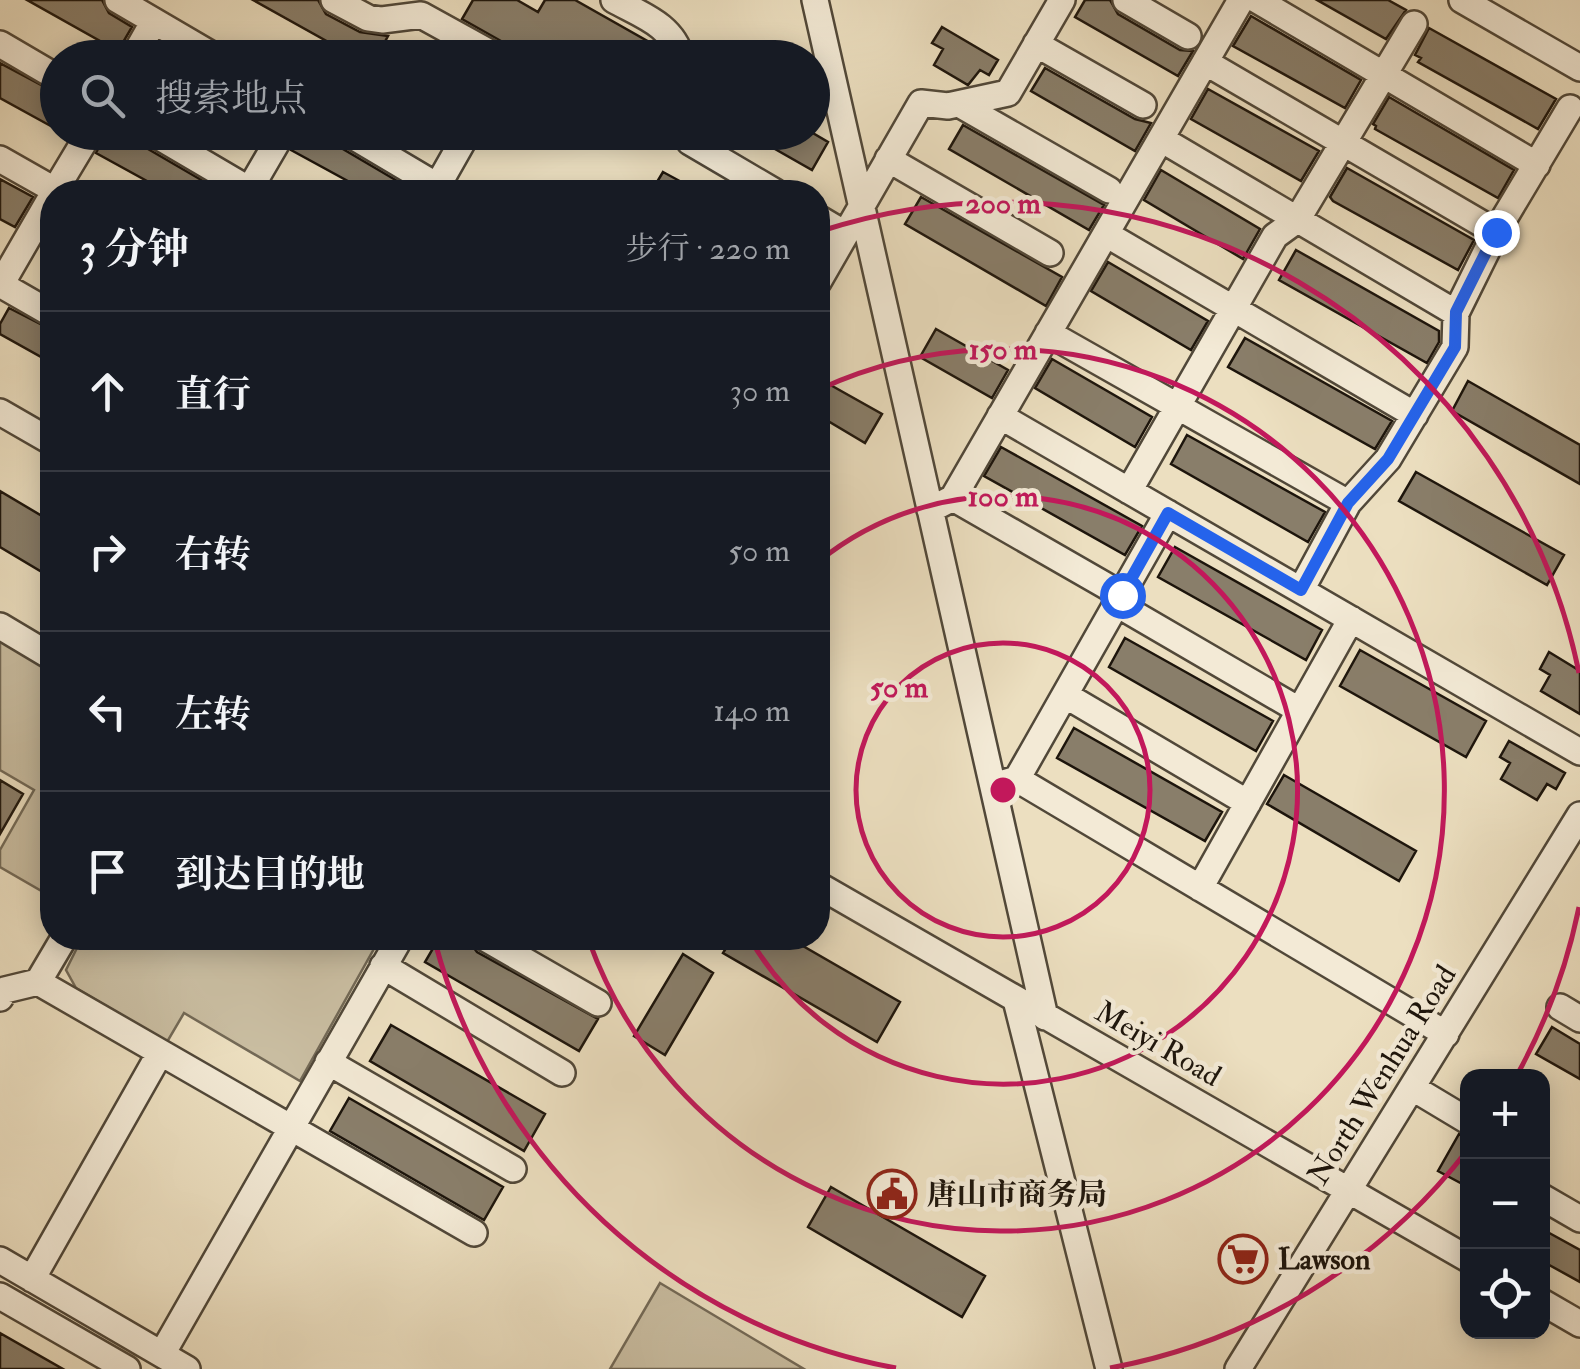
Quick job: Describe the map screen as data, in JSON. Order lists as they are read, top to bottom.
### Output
{
  "streets": {
    "street": ["Meiyi Road", "North Wenhua Road"]
  },
  "crossings": [
    ["Meiyi Road", "North Wenhua Road"]
  ],
  "places": {
    "public building": ["唐山市商务局"],
    "supermarket": ["Lawson"]
  },
  "page": {
    "search": "搜索地点",
    "heading": ["3 分钟", "步行 · 220 m"],
    "list": [
      ["直行", "30 m"],
      ["右转", "50 m"],
      ["左转", "140 m"],
      "到达目的地"
    ],
    "map_buttons": ["+", "−"]
  },
  "rings": [
    "200 m",
    "150 m",
    "100 m",
    "50 m"
  ]
}
